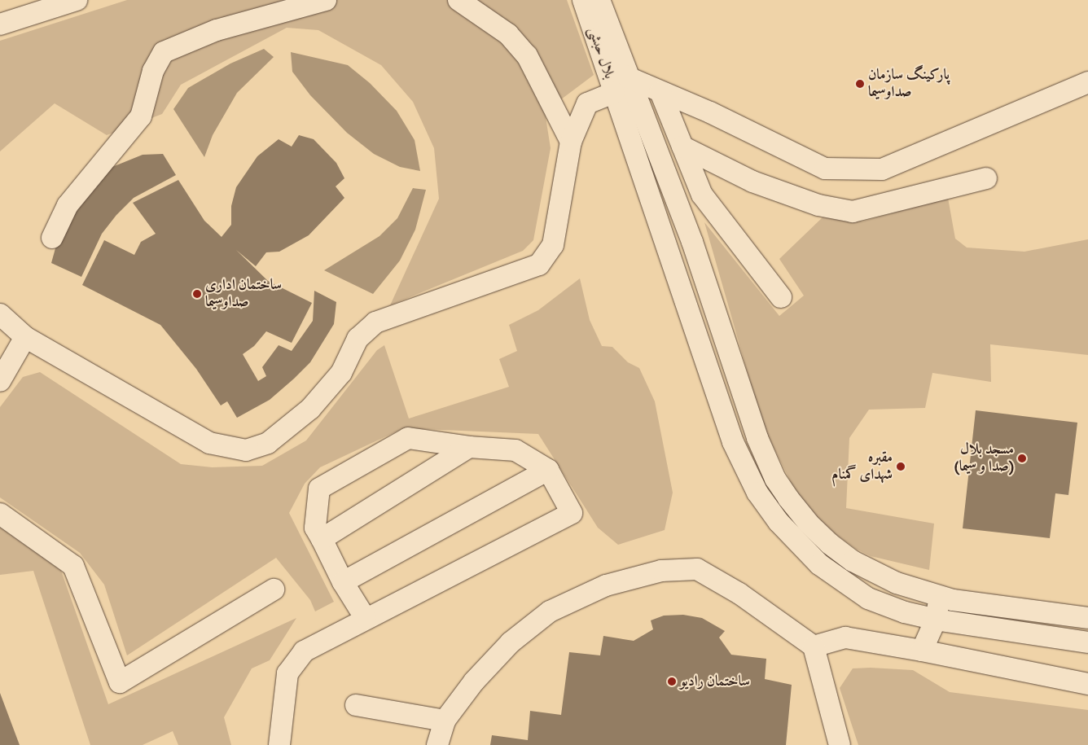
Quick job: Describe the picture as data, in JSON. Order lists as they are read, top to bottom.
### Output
{
  "streets": {
    "lane": ["بلال حبشی"]
  },
  "places": [
    "پارکینگ سازمان صداوسیما",
    "ساختمان اداری صداوسیما",
    "مسجد بلال (صدا و سیما)",
    "مقبره شهدای گمنام",
    "ساختمان رادیو"
  ]
}
